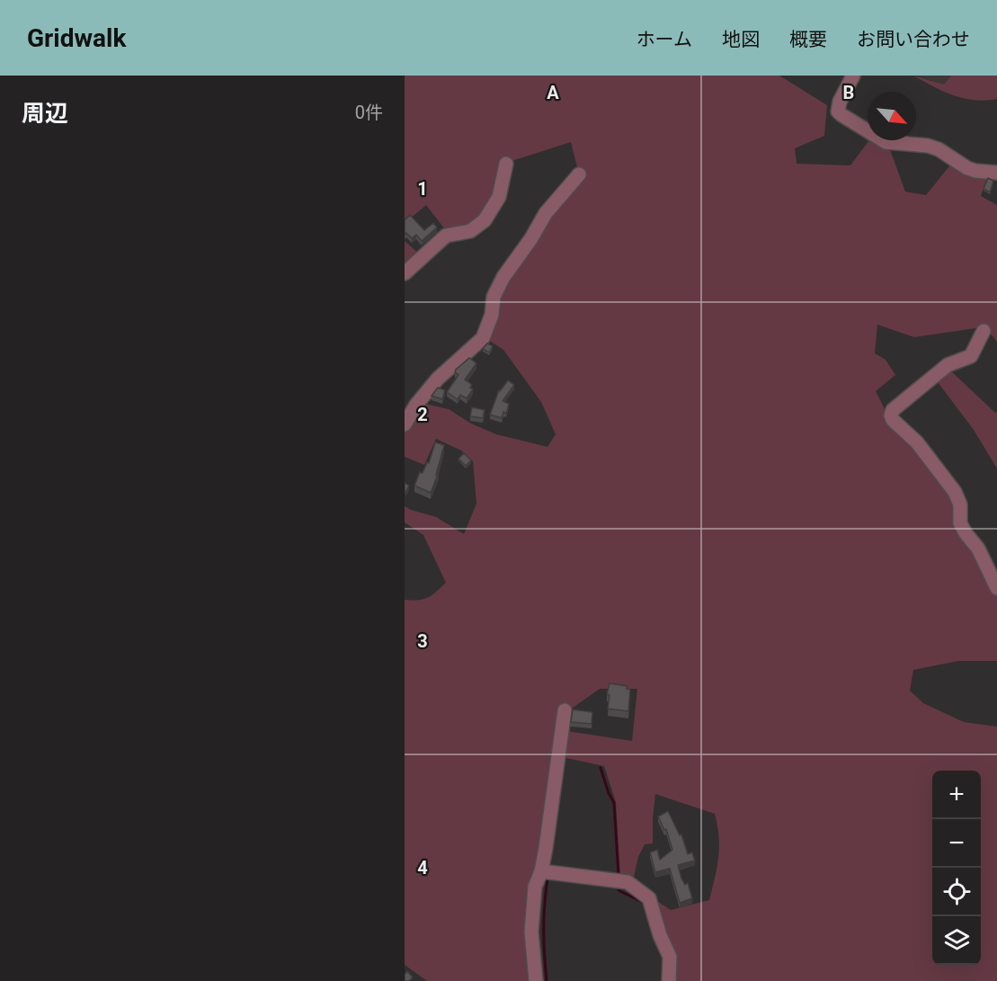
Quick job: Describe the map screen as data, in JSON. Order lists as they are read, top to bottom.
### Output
{
  "north": "bottom right",
  "page": {
    "header": "Gridwalk",
    "nav": [
      "ホーム",
      "地図",
      "概要",
      "お問い合わせ"
    ],
    "heading": ["周辺", "0件"],
    "map_buttons": ["+", "−"]
  },
  "grid": {
    "columns": ["A", "B"],
    "rows": [
      "1",
      "2",
      "3",
      "4"
    ]
  }
}
